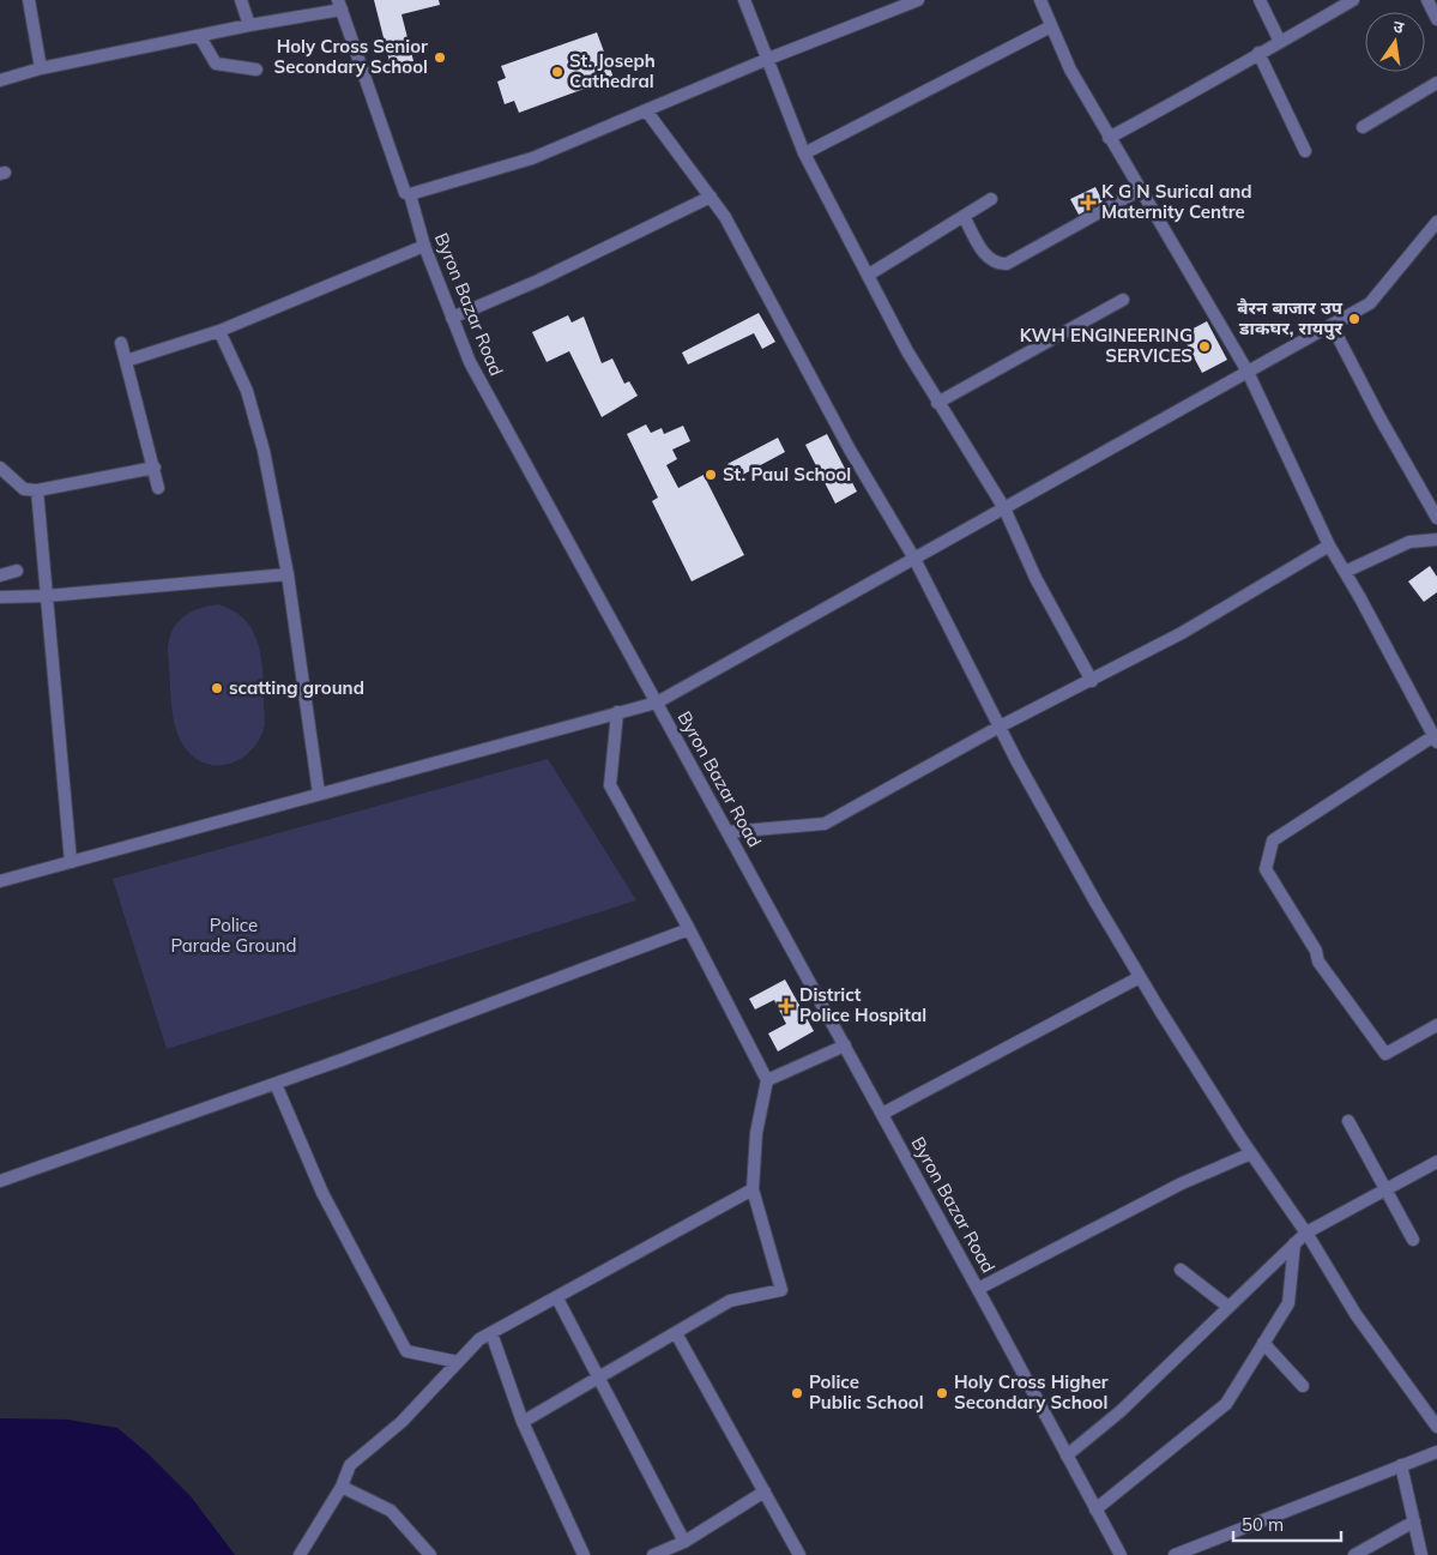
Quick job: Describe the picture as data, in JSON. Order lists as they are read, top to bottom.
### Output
{
  "streets": {
    "street": ["Byron Bazar Road"]
  },
  "parks": ["Police Parade Ground"],
  "places": {
    "other": [
      "Holy Cross Senior Secondary School",
      "St. Joseph Cathedral",
      "बैरन बाजार उप डाकघर, रायपुर",
      "KWH ENGINEERING SERVICES",
      "St. Paul School",
      "scatting ground",
      "Police Public School",
      "Holy Cross Higher Secondary School"
    ],
    "health": ["K G N Surical and Maternity Centre", "District Police Hospital"]
  },
  "scale_bar": "50 m",
  "north": "top"
}
